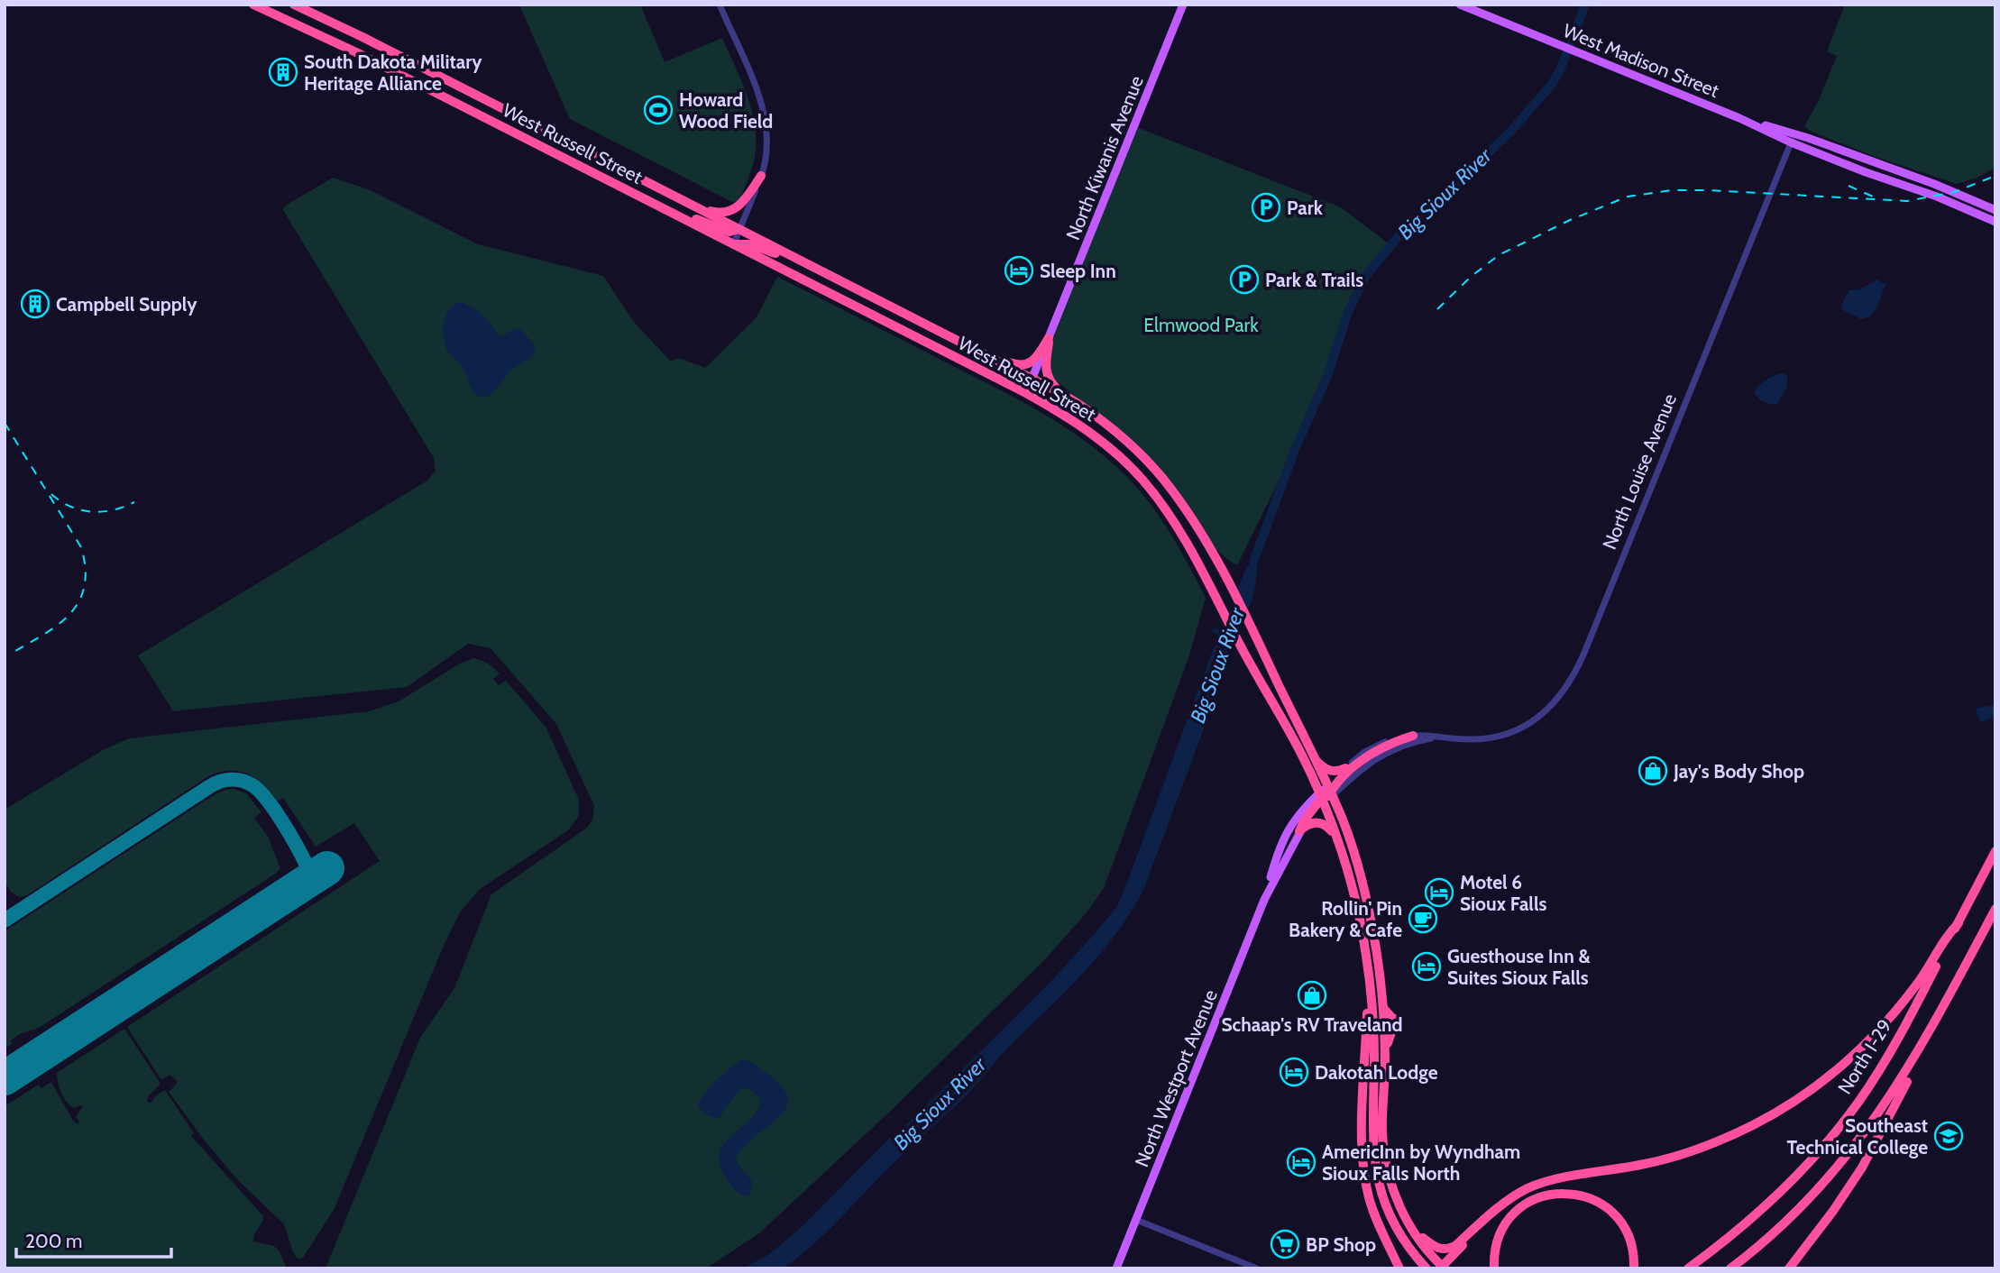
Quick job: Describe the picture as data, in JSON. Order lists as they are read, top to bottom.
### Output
{
  "streets": {
    "highway": ["West Russell Street", "North I-29"],
    "main road": ["West Madison Street", "North Kiwanis Avenue", "North Westport Avenue"],
    "street": ["North Louise Avenue"]
  },
  "crossings": [
    ["West Madison Street", "North Louise Avenue"],
    ["West Russell Street", "North Kiwanis Avenue"],
    ["West Russell Street", "North Louise Avenue"],
    ["West Russell Street", "North Westport Avenue"],
    ["North Louise Avenue", "North Westport Avenue"]
  ],
  "water": ["Big Sioux River"],
  "parks": ["Elmwood Park"],
  "places": {
    "building": ["South Dakota Military Heritage Alliance", "Campbell Supply"],
    "sports": ["Howard Wood Field"],
    "parking": ["Park", "Park & Trails"],
    "hotel": [
      "Sleep Inn",
      "Motel 6 Sioux Falls",
      "Guesthouse Inn & Suites Sioux Falls",
      "Dakotah Lodge",
      "AmericInn by Wyndham Sioux Falls North"
    ],
    "shop": ["Jay's Body Shop", "Schaap's RV Traveland"],
    "cafe": ["Rollin' Pin Bakery & Cafe"],
    "school or university": ["Southeast Technical College"],
    "supermarket": ["BP Shop"]
  },
  "scale_bar": "200 m"
}
